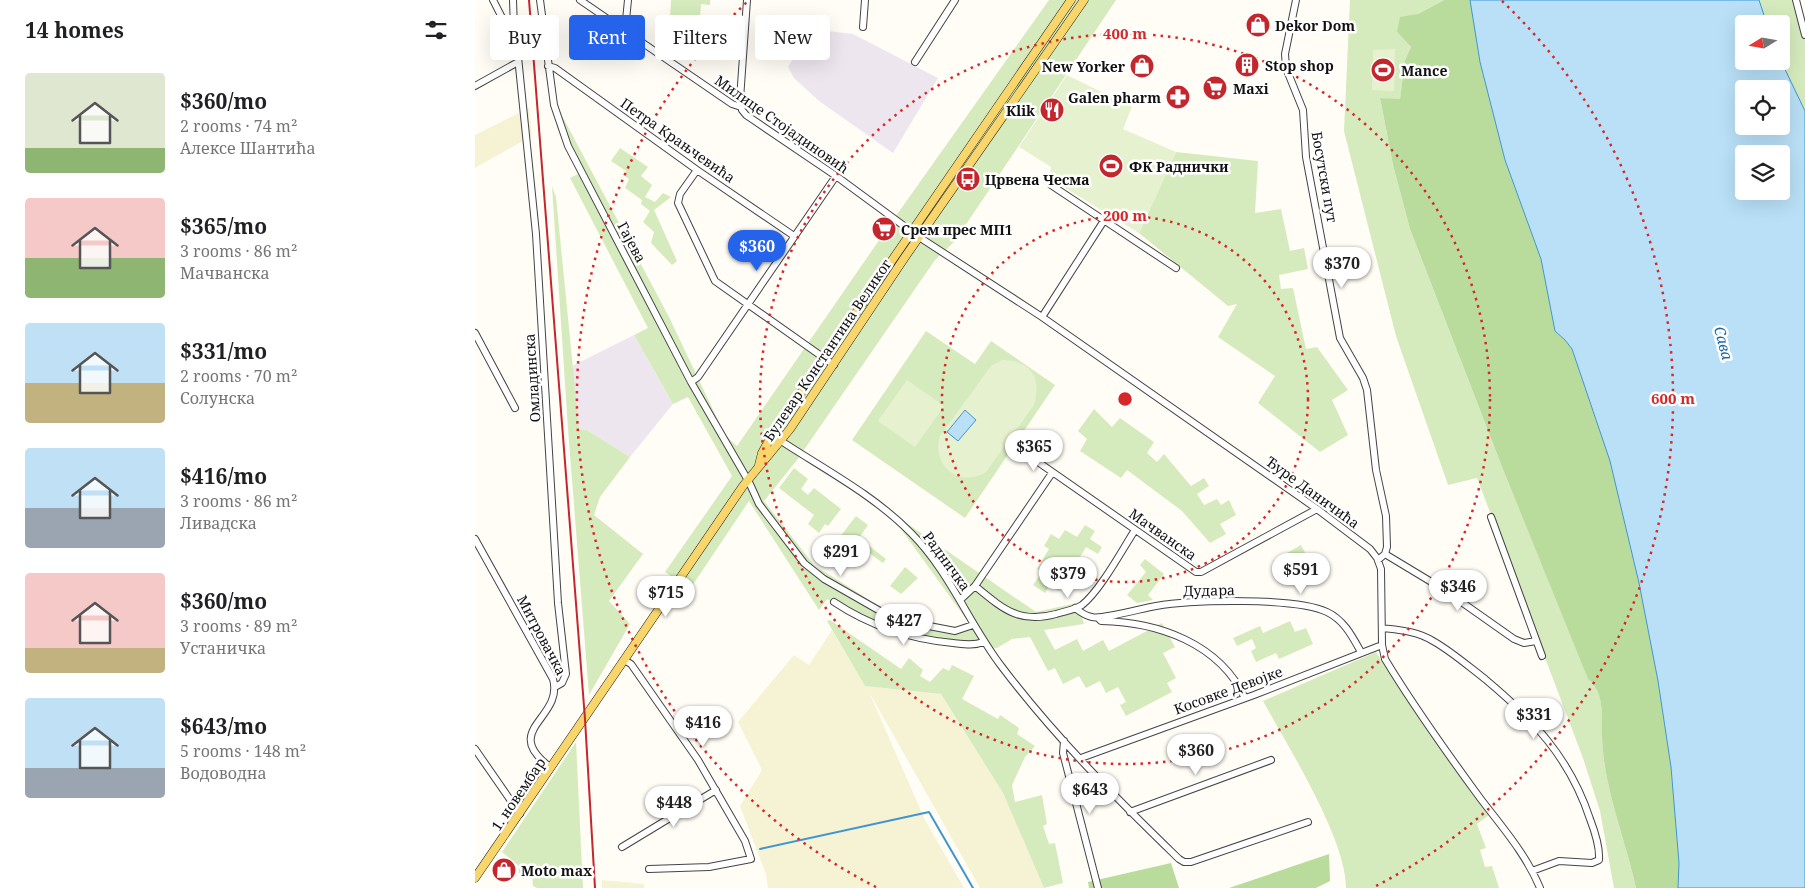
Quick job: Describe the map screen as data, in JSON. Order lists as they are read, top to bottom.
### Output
{
  "streets": {
    "main road": ["Булевар Константина Великог", "1. новембар"],
    "street": [
      "Милице Стојадиновић",
      "Петра Крањчевића",
      "Босутски пут",
      "Гајева",
      "Омладинска",
      "Ђуре Даничића",
      "Мачванска",
      "Радничка",
      "Дудара",
      "Митровачка",
      "Косовке Девојке"
    ]
  },
  "crossings": [
    ["Милице Стојадиновић", "Булевар Константина Великог"],
    ["Милице Стојадиновић", "Ђуре Даничића"],
    ["Петра Крањчевића", "Гајева"],
    ["Гајева", "Булевар Константина Великог"],
    ["Гајева", "Радничка"],
    ["Булевар Константина Великог", "Ђуре Даничића"],
    ["Булевар Константина Великог", "Радничка"],
    ["Булевар Константина Великог", "1. новембар"],
    ["Омладинска", "Митровачка"],
    ["Ђуре Даничића", "Мачванска"],
    ["Дудара", "Косовке Девојке"],
    ["Митровачка", "1. новембар"]
  ],
  "water": ["Сава"],
  "places": {
    "shop": ["Dekor Dom", "New Yorker", "Moto max"],
    "building": ["Stop shop"],
    "sports": ["Mance", "ФК Раднички"],
    "supermarket": ["Maxi", "Срем прес МП1"],
    "pharmacy": ["Galen pharm"],
    "restaurant": ["Klik"],
    "bus stop": ["Црвена Чесма"]
  },
  "north": "left",
  "page": {
    "heading": "14 homes",
    "chip": [
      "Buy",
      "Rent",
      "Filters",
      "New"
    ],
    "list": [
      {
        "name": "$360/mo",
        "note": "2 rooms · 74 m² · Алексе Шантића"
      },
      {
        "name": "$365/mo",
        "note": "3 rooms · 86 m² · Мачванска"
      },
      {
        "name": "$331/mo",
        "note": "2 rooms · 70 m² · Солунска"
      },
      {
        "name": "$416/mo",
        "note": "3 rooms · 86 m² · Ливадска"
      },
      {
        "name": "$360/mo",
        "note": "3 rooms · 89 m² · Устаничка"
      },
      {
        "name": "$643/mo",
        "note": "5 rooms · 148 m² · Водоводна"
      }
    ],
    "price": [
      "$360",
      "$370",
      "$365",
      "$291",
      "$591",
      "$379",
      "$346",
      "$715",
      "$427",
      "$331",
      "$416",
      "$360",
      "$643",
      "$448"
    ]
  },
  "rings": ["400 m", "200 m", "600 m"]
}
